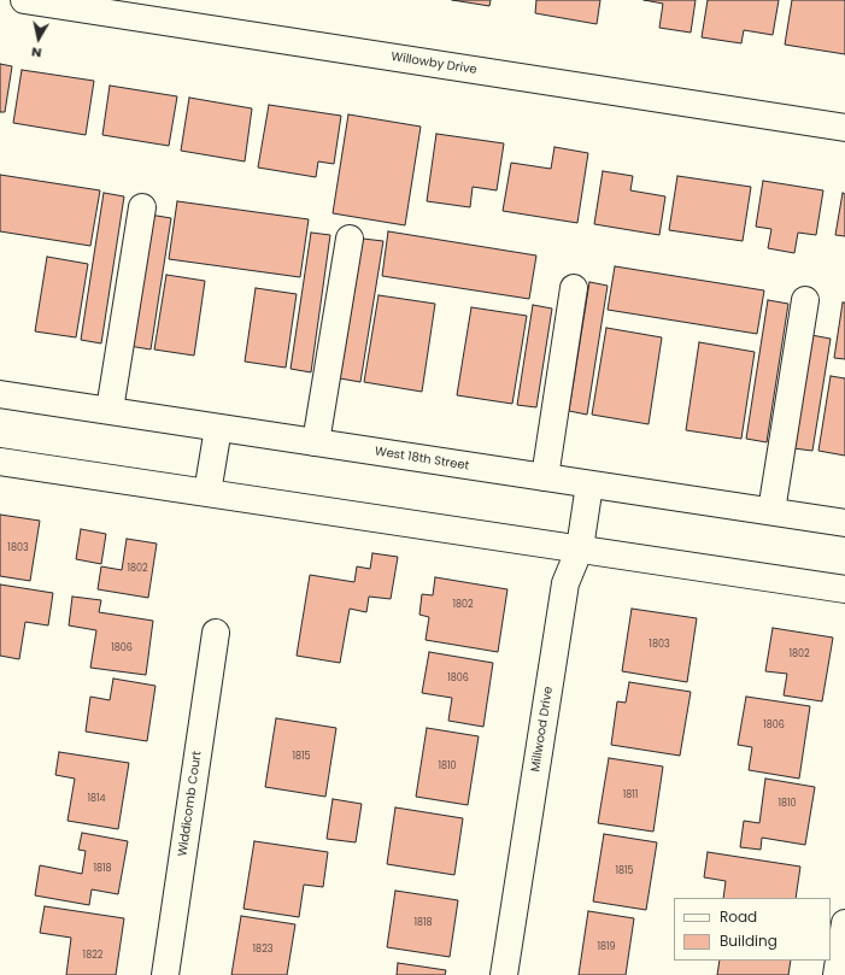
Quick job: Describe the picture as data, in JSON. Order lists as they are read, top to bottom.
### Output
{
  "streets": {
    "main road": [
      "Willowby Drive",
      "West 18th Street",
      "Millwood Drive",
      "Widdicomb Court"
    ]
  },
  "crossings": [
    ["West 18th Street", "Millwood Drive"]
  ],
  "house_numbers": [
    "1803",
    "1802",
    "1802",
    "1803",
    "1806",
    "1802",
    "1806",
    "1806",
    "1815",
    "1810",
    "1811",
    "1814",
    "1810",
    "1818",
    "1815",
    "1818",
    "1819",
    "1823",
    "1822"
  ],
  "legend": ["Road", "Building"],
  "north": "bottom"
}
